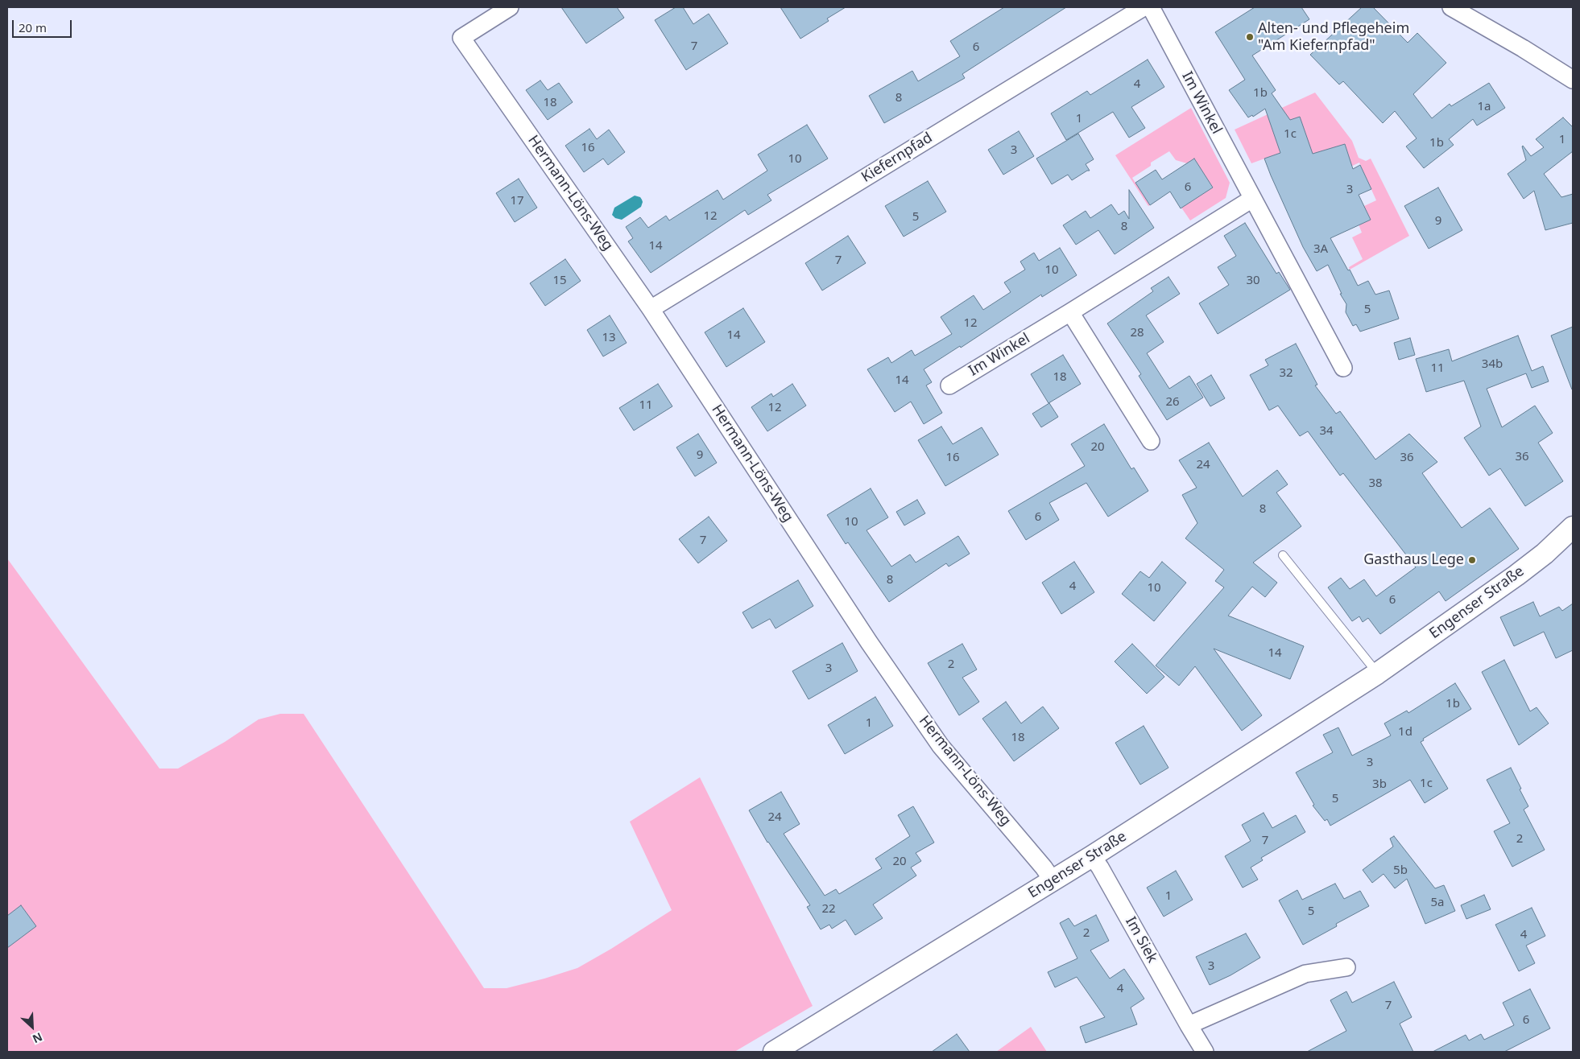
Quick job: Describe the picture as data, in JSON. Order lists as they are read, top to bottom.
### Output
{
  "streets": {
    "street": [
      "Im Winkel",
      "Kiefernpfad",
      "Hermann-Löns-Weg",
      "Engenser Straße",
      "Im Siek"
    ]
  },
  "crossings": [
    ["Kiefernpfad", "Hermann-Löns-Weg"],
    ["Hermann-Löns-Weg", "Engenser Straße"],
    ["Engenser Straße", "Im Siek"]
  ],
  "places": ["Alten- und Pflegeheim \"Am Kiefernpfad\"", "Gasthaus Lege"],
  "house_numbers": [
    "7",
    "6",
    "4",
    "1b",
    "8",
    "18",
    "1a",
    "1",
    "1c",
    "1",
    "1b",
    "16",
    "3",
    "10",
    "6",
    "3",
    "17",
    "12",
    "5",
    "9",
    "8",
    "14",
    "3A",
    "7",
    "10",
    "15",
    "30",
    "5",
    "12",
    "28",
    "14",
    "13",
    "34b",
    "11",
    "32",
    "18",
    "14",
    "26",
    "11",
    "12",
    "34",
    "20",
    "9",
    "36",
    "16",
    "36",
    "24",
    "38",
    "8",
    "6",
    "10",
    "7",
    "8",
    "4",
    "10",
    "6",
    "14",
    "2",
    "3",
    "1b",
    "1",
    "1d",
    "18",
    "3",
    "1c",
    "3b",
    "5",
    "24",
    "2",
    "7",
    "20",
    "5b",
    "1",
    "5a",
    "22",
    "5",
    "2",
    "4",
    "3",
    "4",
    "7",
    "6"
  ],
  "scale_bar": "20 m",
  "north": "bottom right"
}
